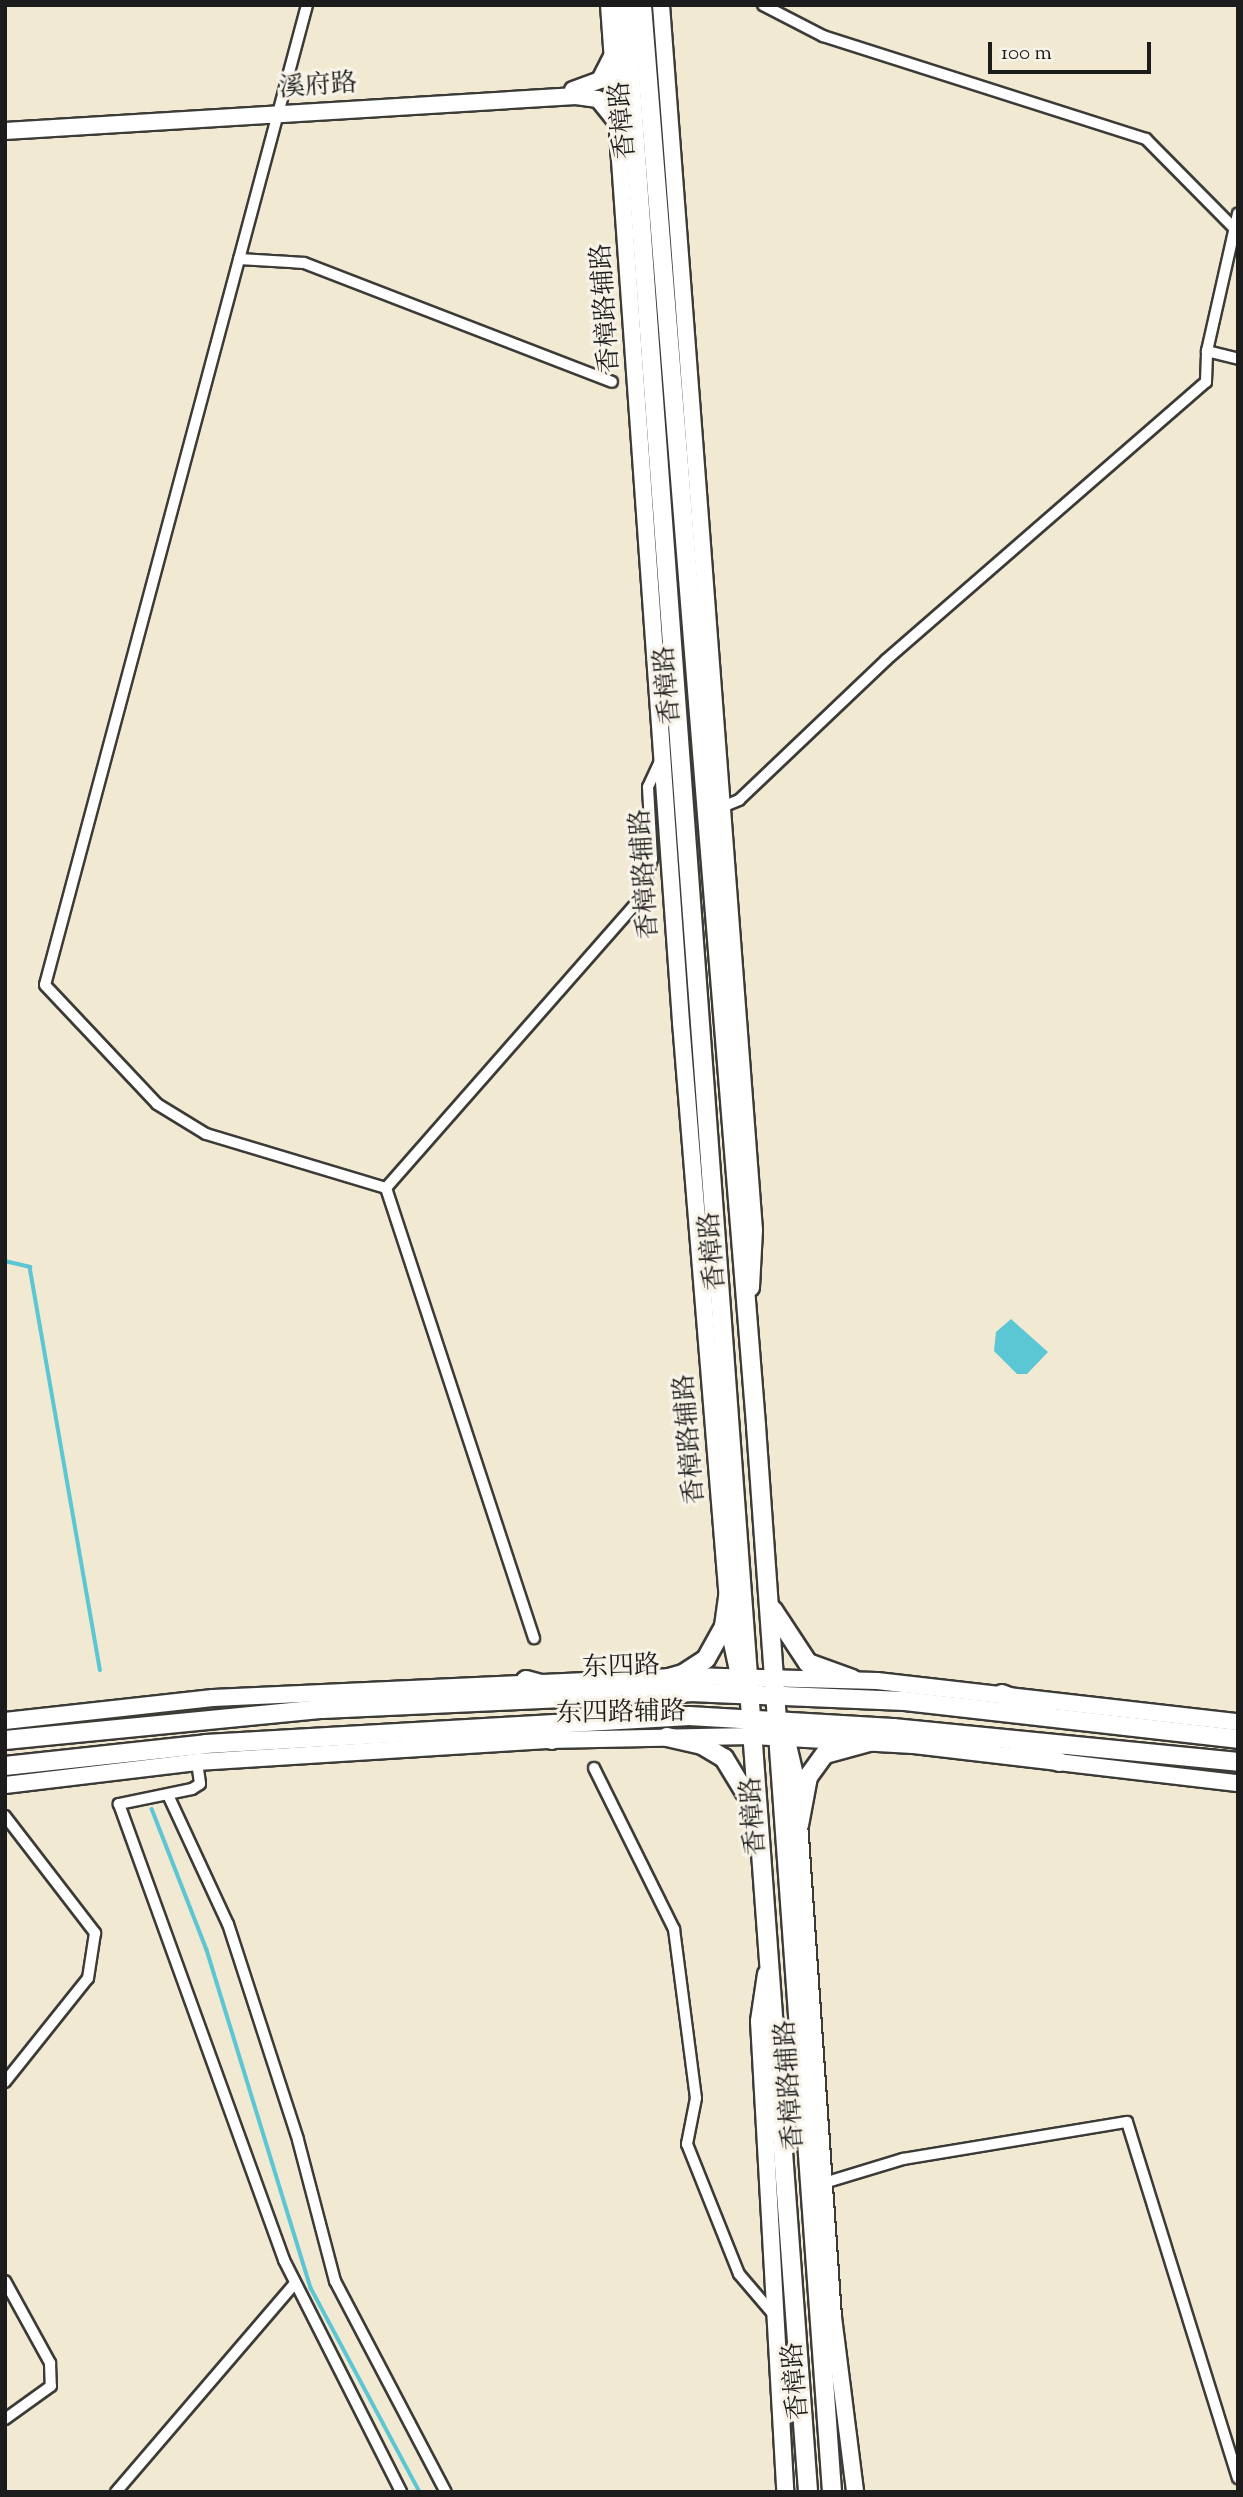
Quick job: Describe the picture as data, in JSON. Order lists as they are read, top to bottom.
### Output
{
  "streets": {
    "main road": ["香樟路", "东四路"],
    "street": ["溪府路", "香樟路辅路", "东四路辅路"]
  },
  "crossings": [
    ["溪府路", "香樟路辅路"],
    ["香樟路", "香樟路辅路"],
    ["香樟路", "东四路"],
    ["香樟路", "东四路辅路"],
    ["香樟路辅路", "东四路"],
    ["香樟路辅路", "东四路辅路"],
    ["东四路", "东四路辅路"]
  ],
  "scale_bar": "100 m"
}
